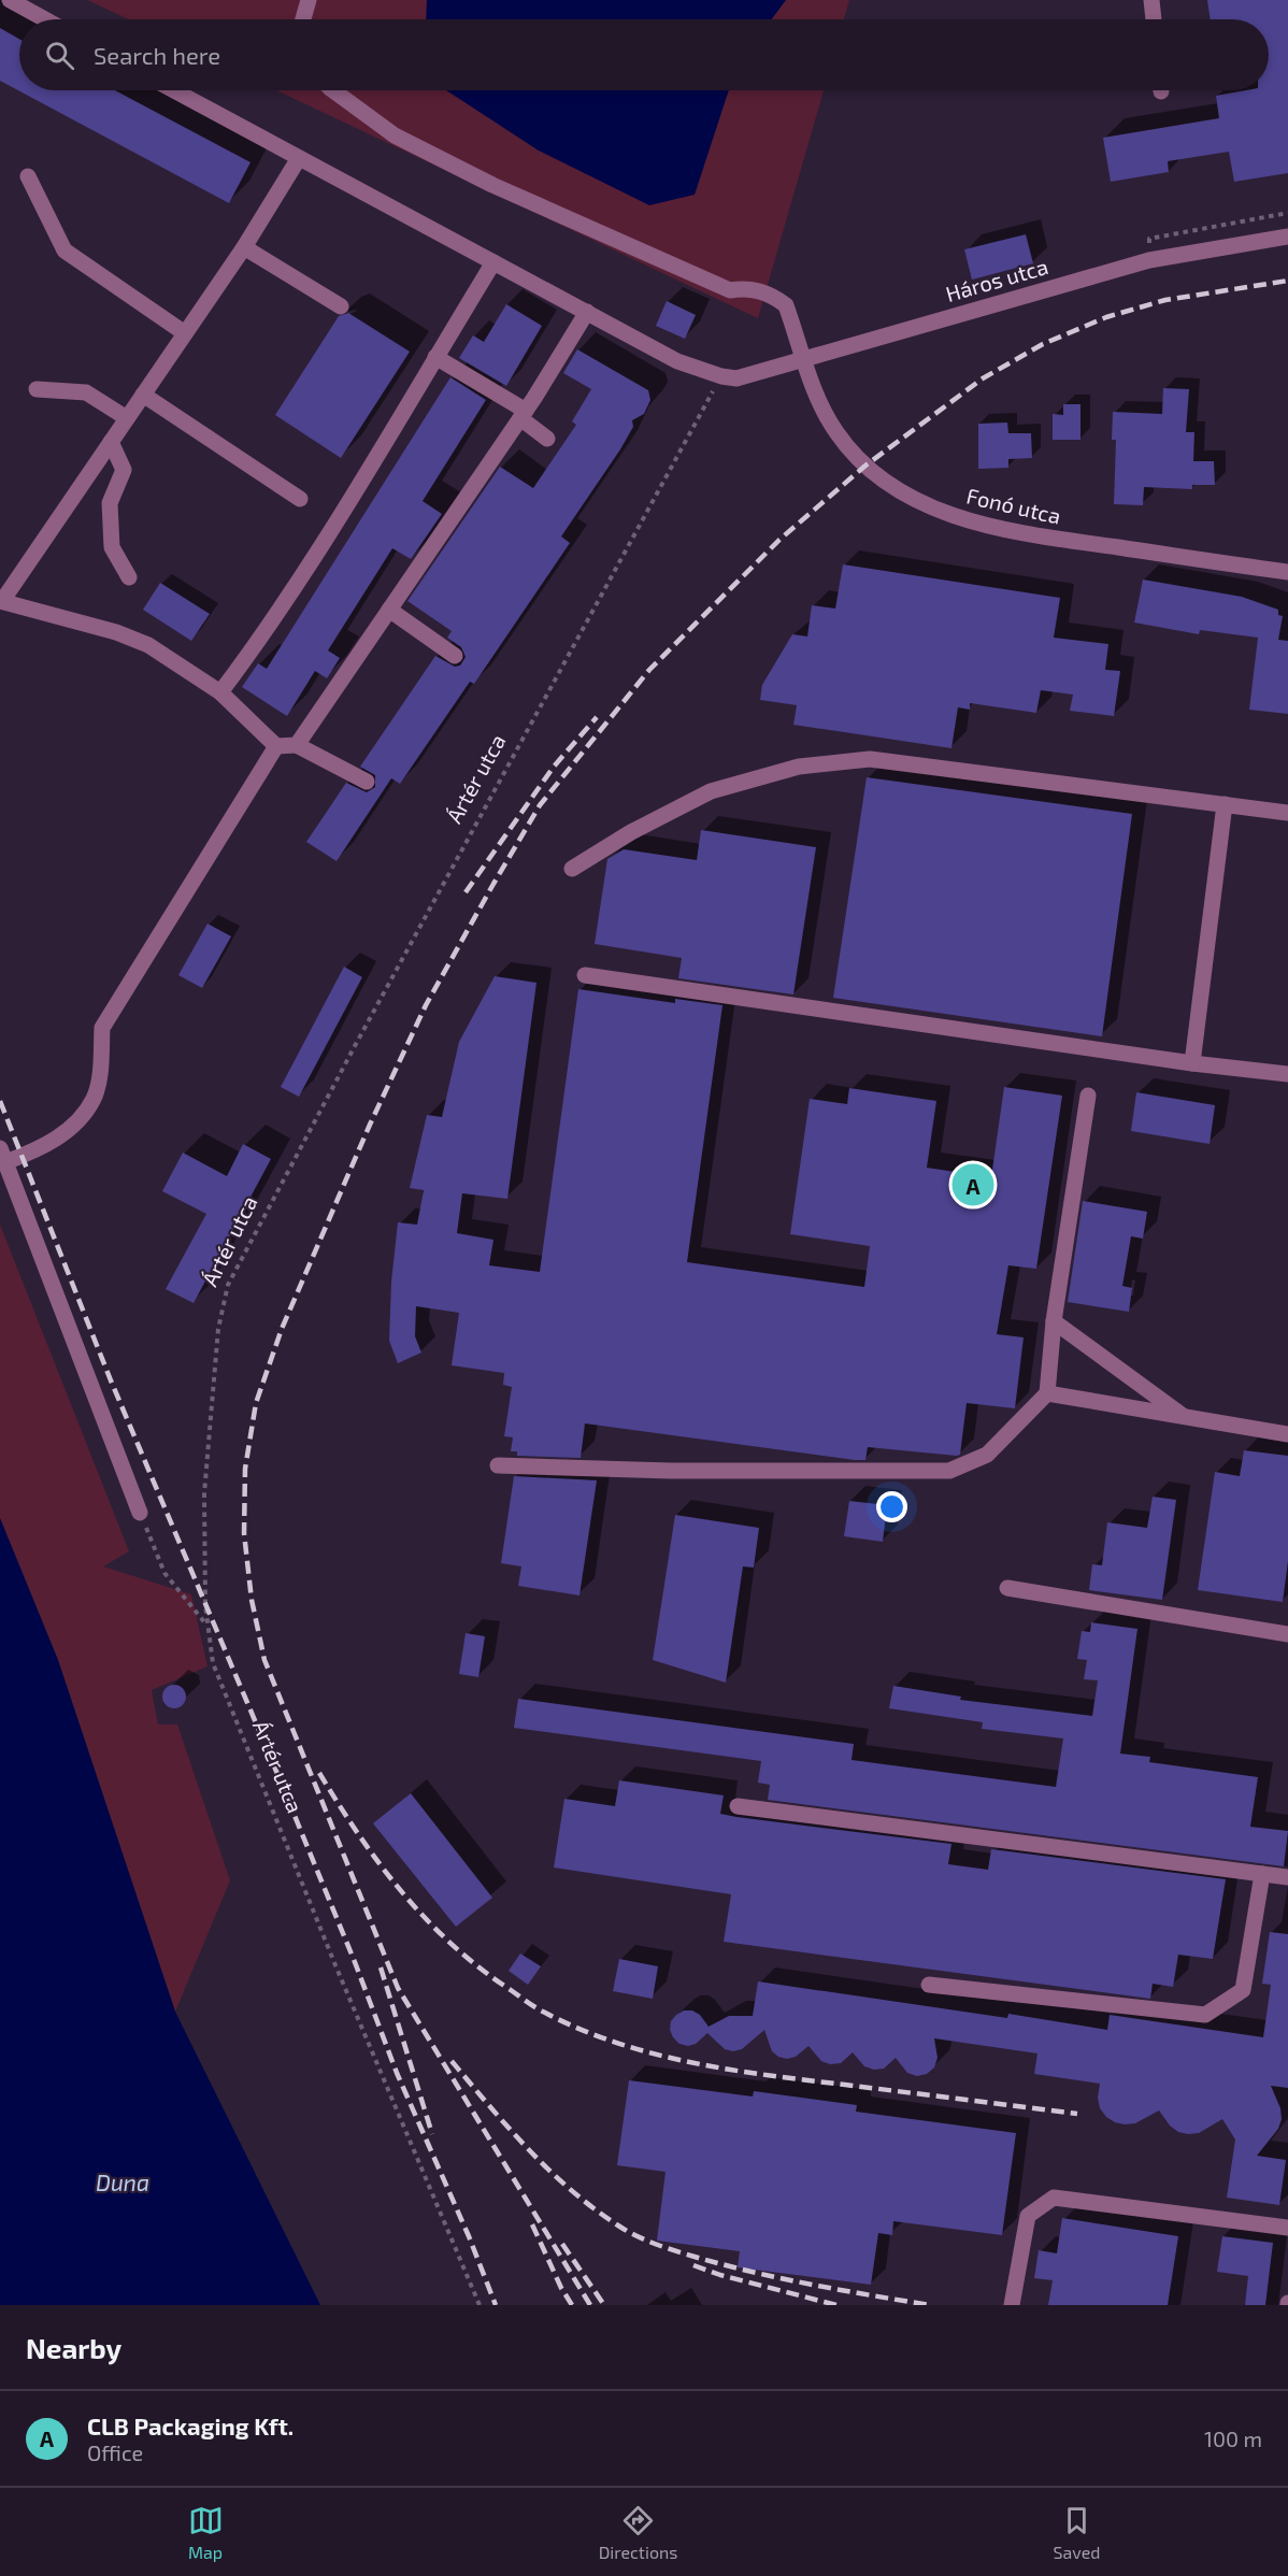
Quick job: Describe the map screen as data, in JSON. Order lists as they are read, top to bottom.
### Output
{
  "streets": {
    "street": ["Háros utca", "Fonó utca"],
    "path": ["Ártér utca"]
  },
  "crossings": [
    ["Háros utca", "Fonó utca"],
    ["Háros utca", "Ártér utca"]
  ],
  "water": ["Duna"],
  "page": {
    "search": "Search here",
    "pins": "A",
    "heading": "Nearby",
    "list": [
      {
        "mark": "A",
        "name": "CLB Packaging Kft.",
        "note": "Office",
        "value": "100 m"
      }
    ],
    "nav": ["Map", "Directions", "Saved"]
  }
}
